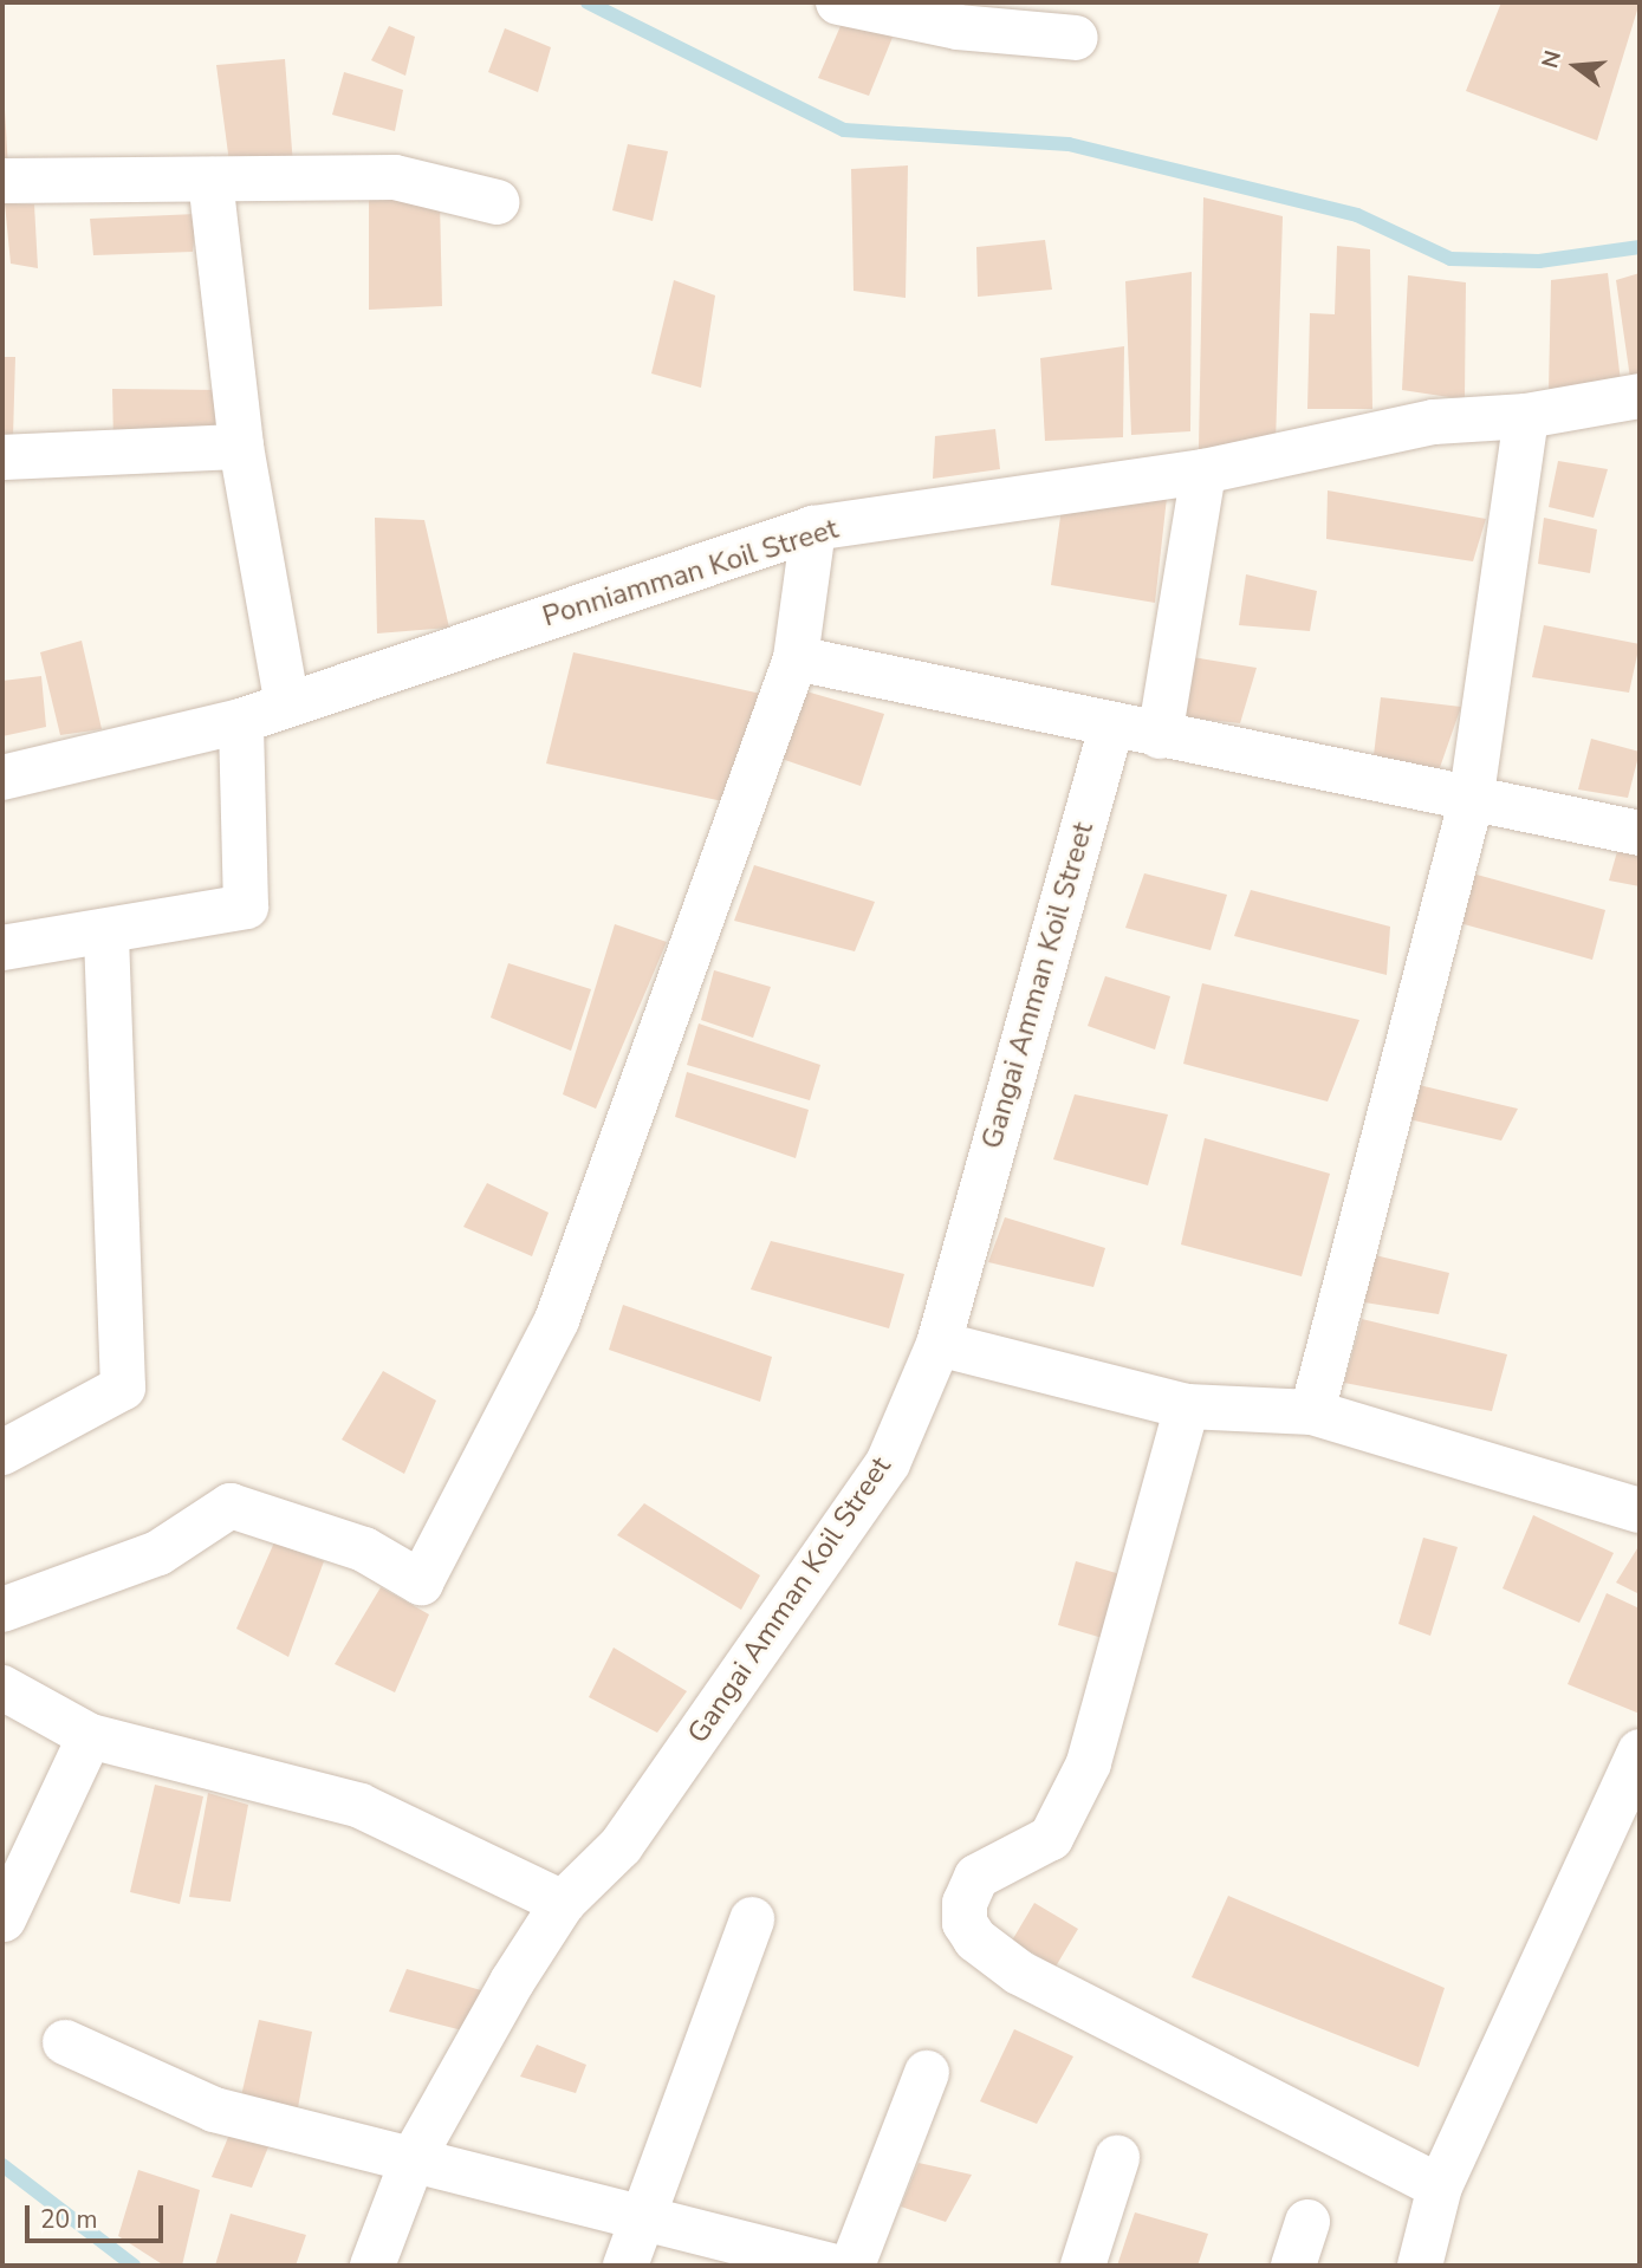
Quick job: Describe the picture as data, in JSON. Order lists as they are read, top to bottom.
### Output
{
  "streets": {
    "street": ["Ponniamman Koil Street", "Gangai Amman Koil Street"]
  },
  "scale_bar": "20 m",
  "north": "left"
}
